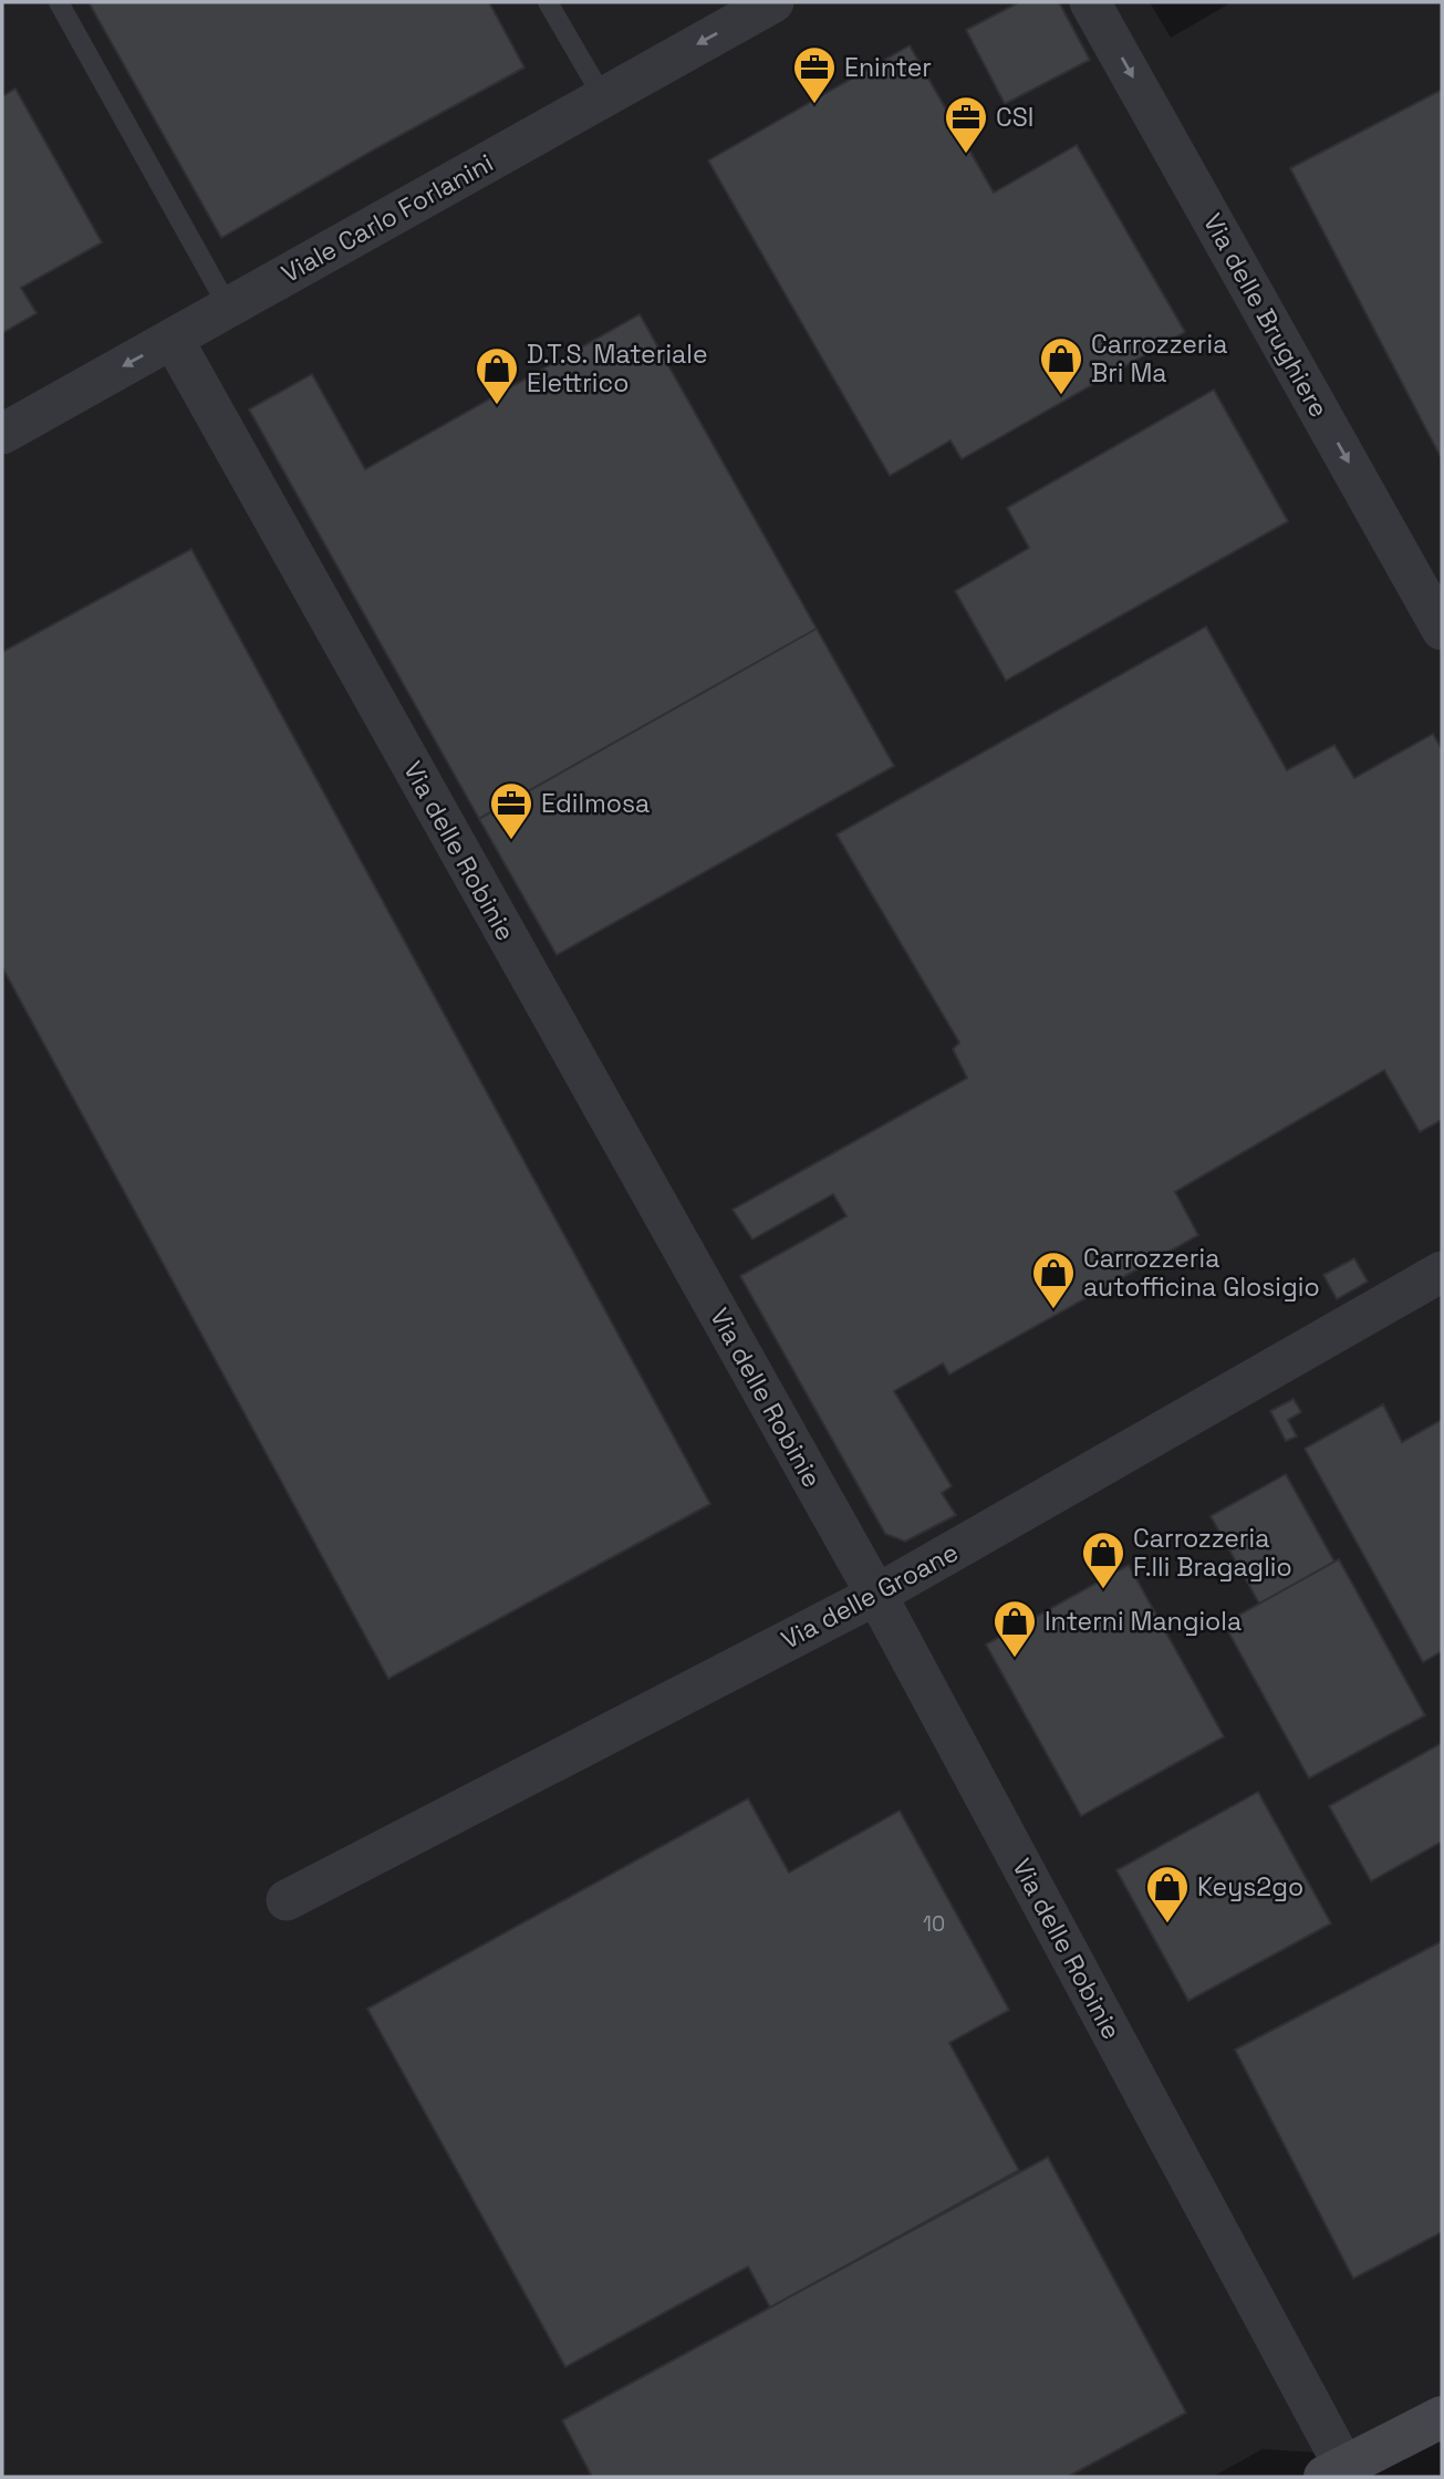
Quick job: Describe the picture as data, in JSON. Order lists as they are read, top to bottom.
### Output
{
  "streets": {
    "street": [
      "Viale Carlo Forlanini",
      "Via delle Brughiere",
      "Via delle Robinie",
      "Via delle Groane"
    ]
  },
  "crossings": [
    ["Viale Carlo Forlanini", "Via delle Robinie"],
    ["Via delle Robinie", "Via delle Groane"]
  ],
  "one_way": ["Viale Carlo Forlanini", "Via delle Brughiere"],
  "places": {
    "office": ["Eninter", "CSI", "Edilmosa"],
    "shop": [
      "Carrozzeria Bri Ma",
      "D.T.S. Materiale Elettrico",
      "Carrozzeria autofficina Glosigio",
      "Carrozzeria F.lli Bragaglio",
      "Interni Mangiola",
      "Keys2go"
    ]
  },
  "house_numbers": ["10"]
}
